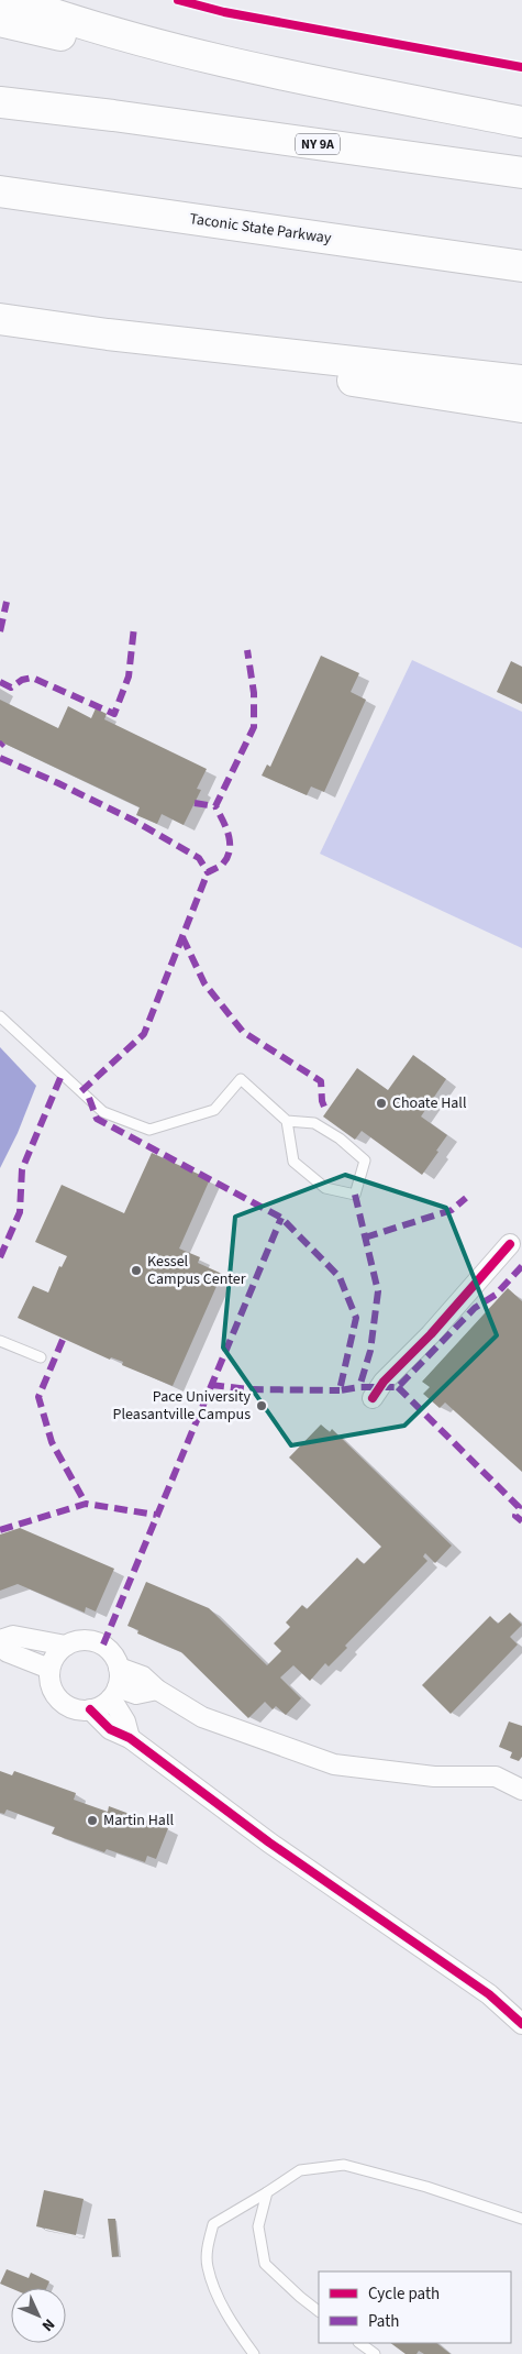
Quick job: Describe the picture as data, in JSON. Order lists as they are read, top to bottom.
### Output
{
  "streets": {
    "main road": ["NY 9A", "Taconic State Parkway"]
  },
  "places": [
    "Choate Hall",
    "Kessel Campus Center",
    "Pace University Pleasantville Campus",
    "Martin Hall"
  ],
  "legend": ["Cycle path", "Path"],
  "north": "bottom right"
}
